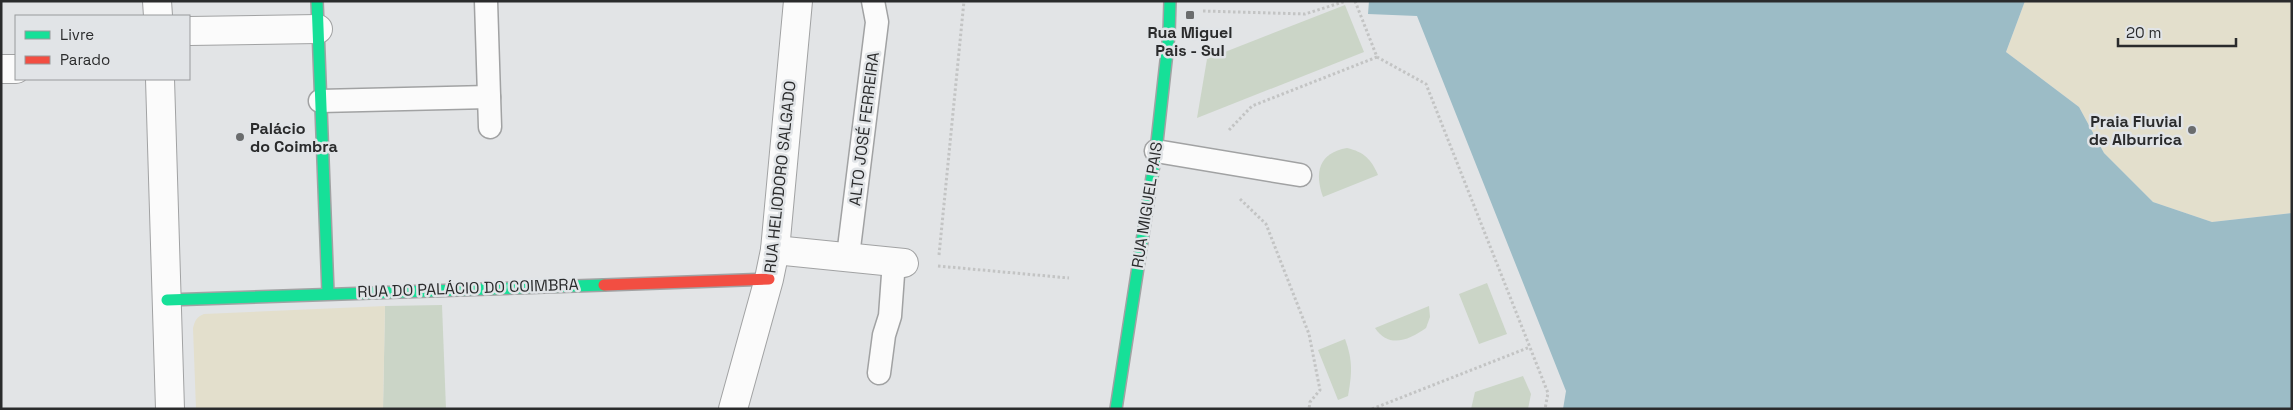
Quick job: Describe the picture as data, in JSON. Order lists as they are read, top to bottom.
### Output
{
  "streets": {
    "street": ["RUA HELIODORO SALGADO", "RUA MIGUEL PAIS", "RUA DO PALÁCIO DO COIMBRA"],
    "lane": ["ALTO JOSÉ FERREIRA"]
  },
  "crossings": [
    ["RUA HELIODORO SALGADO", "RUA DO PALÁCIO DO COIMBRA"]
  ],
  "places": {
    "transit": ["Rua Miguel Pais - Sul"],
    "other": ["Praia Fluvial de Alburrica", "Palácio do Coimbra"]
  },
  "legend": ["Livre", "Parado"],
  "scale_bar": "20 m"
}
